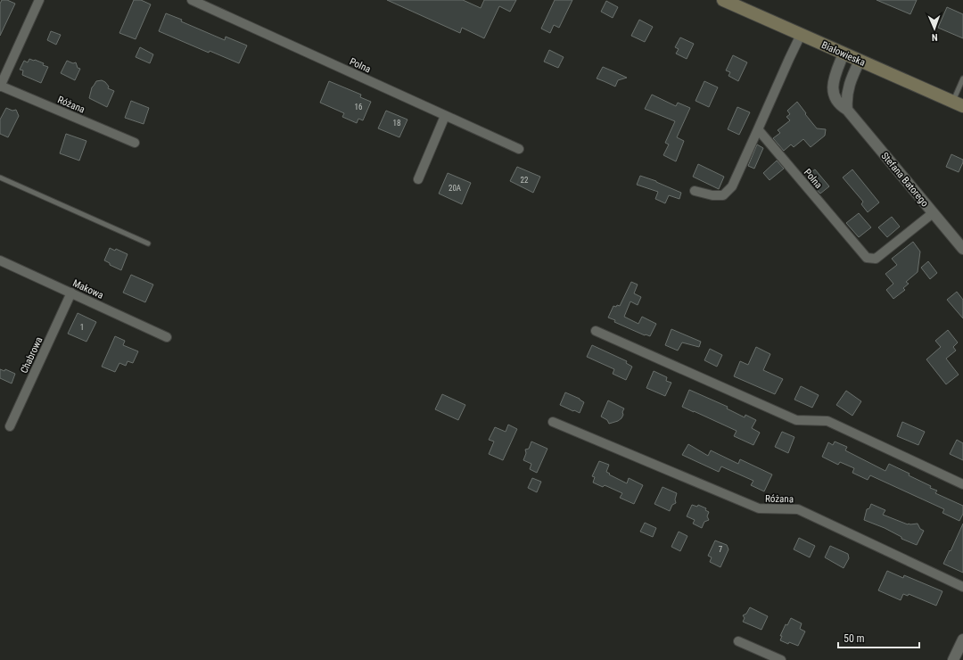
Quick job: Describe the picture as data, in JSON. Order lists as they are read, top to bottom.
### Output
{
  "streets": {
    "main road": ["Białowieska"],
    "street": [
      "Polna",
      "Różana",
      "Stefana Batorego",
      "Makowa",
      "Chabrowa"
    ]
  },
  "crossings": [
    ["Białowieska", "Stefana Batorego"],
    ["Polna", "Stefana Batorego"],
    ["Makowa", "Chabrowa"]
  ],
  "house_numbers": [
    "16",
    "18",
    "22",
    "20A",
    "1",
    "7"
  ],
  "scale_bar": "50 m",
  "north": "bottom"
}
